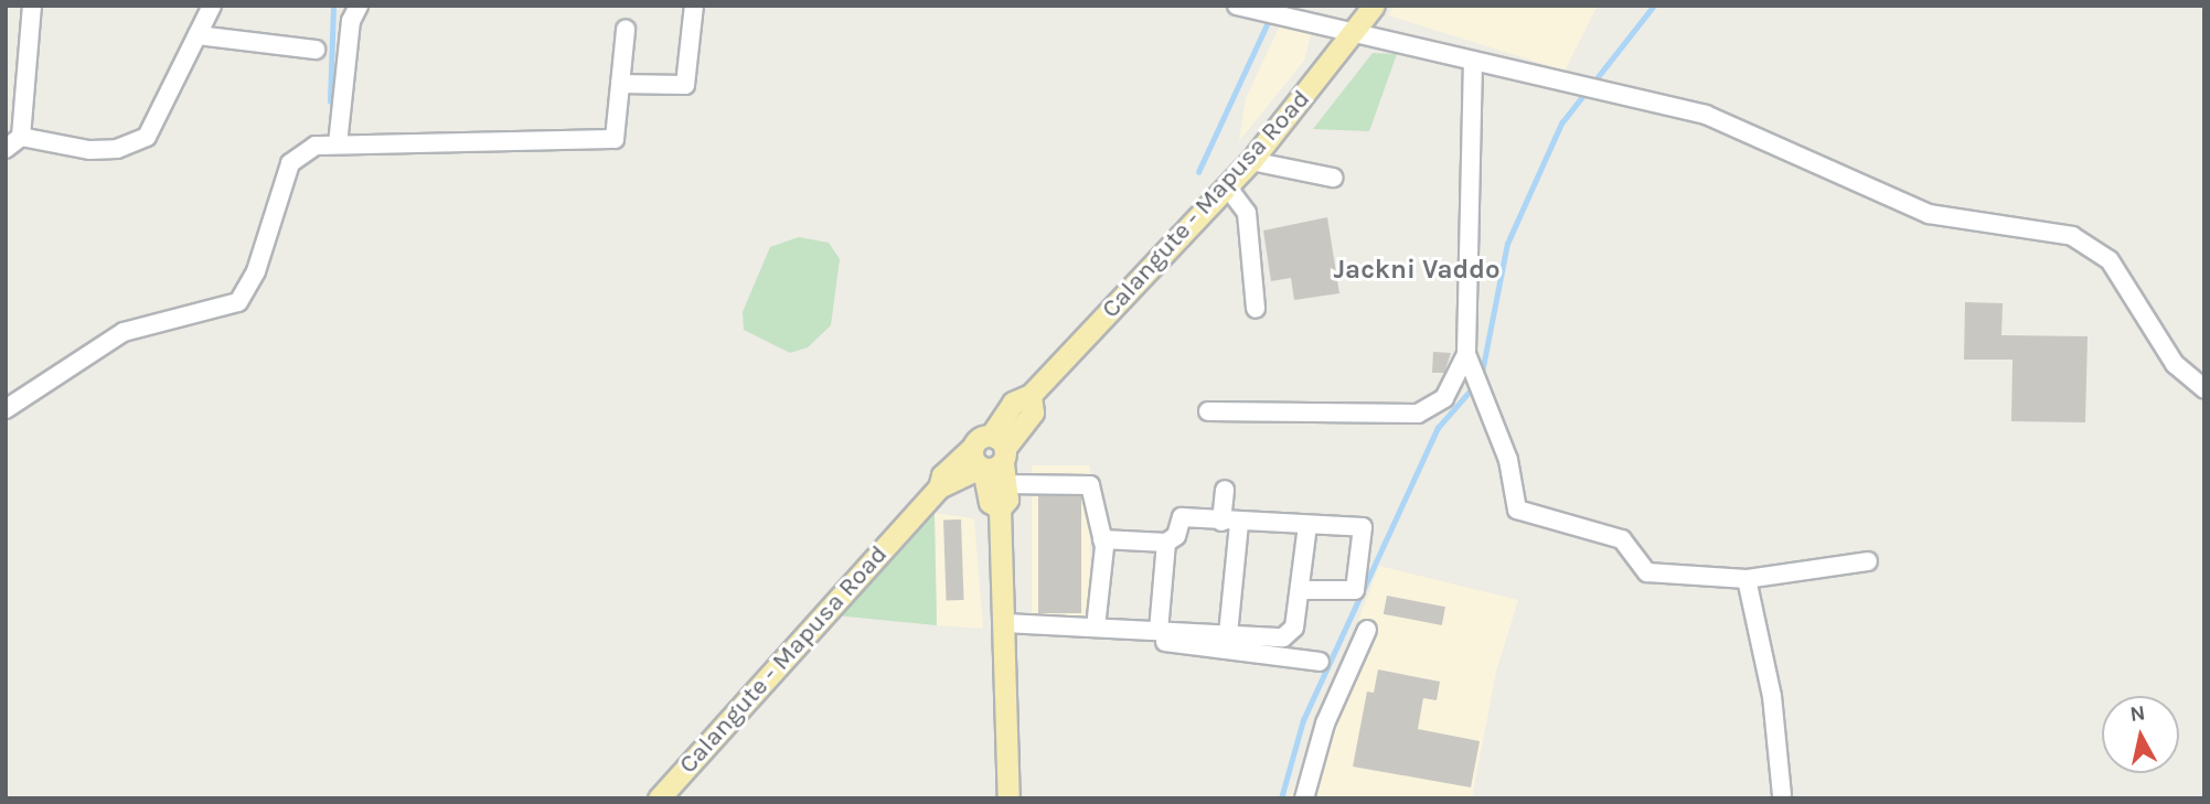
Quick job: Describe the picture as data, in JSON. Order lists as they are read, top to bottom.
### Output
{
  "streets": {
    "main road": ["Calangute - Mapusa Road"]
  },
  "districts": ["Jackni Vaddo"],
  "north": "top"
}
